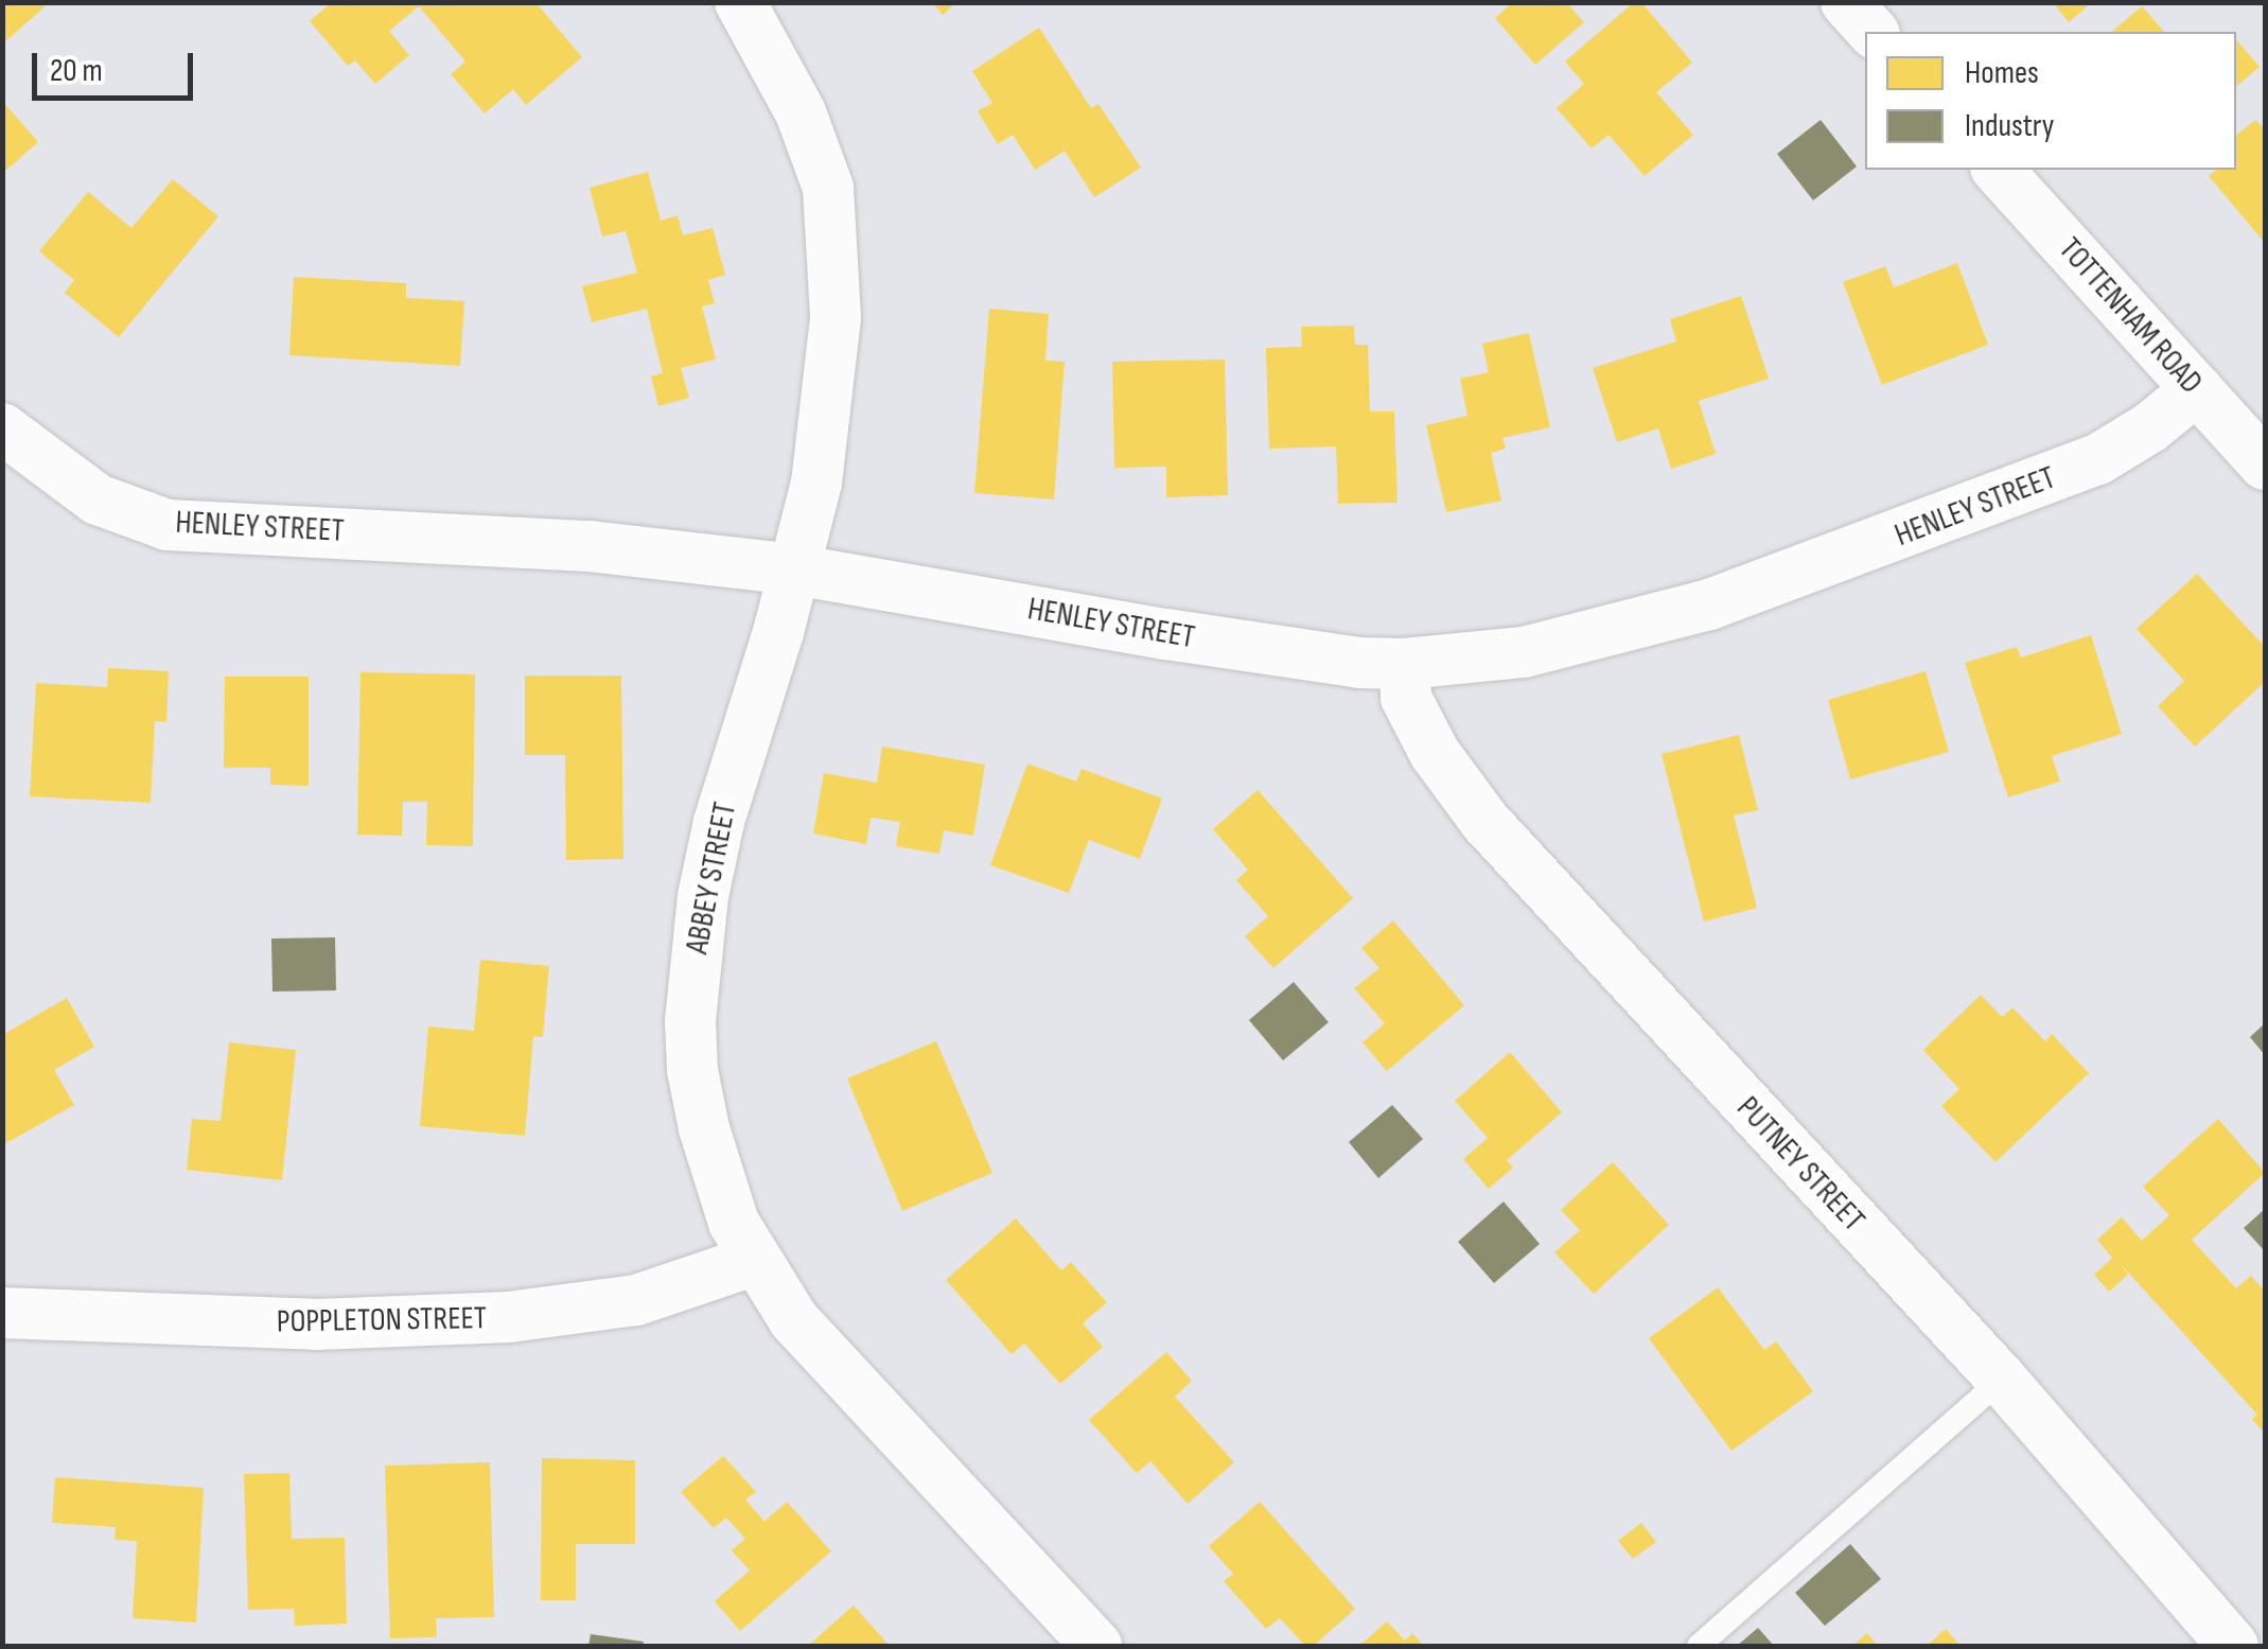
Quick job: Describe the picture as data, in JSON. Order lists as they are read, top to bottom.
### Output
{
  "streets": {
    "street": [
      "TOTTENHAM ROAD",
      "HENLEY STREET",
      "ABBEY STREET",
      "PUTNEY STREET",
      "POPPLETON STREET"
    ]
  },
  "crossings": [
    ["TOTTENHAM ROAD", "HENLEY STREET"],
    ["HENLEY STREET", "ABBEY STREET"],
    ["HENLEY STREET", "PUTNEY STREET"],
    ["ABBEY STREET", "POPPLETON STREET"]
  ],
  "legend": ["Homes", "Industry"],
  "scale_bar": "20 m"
}
